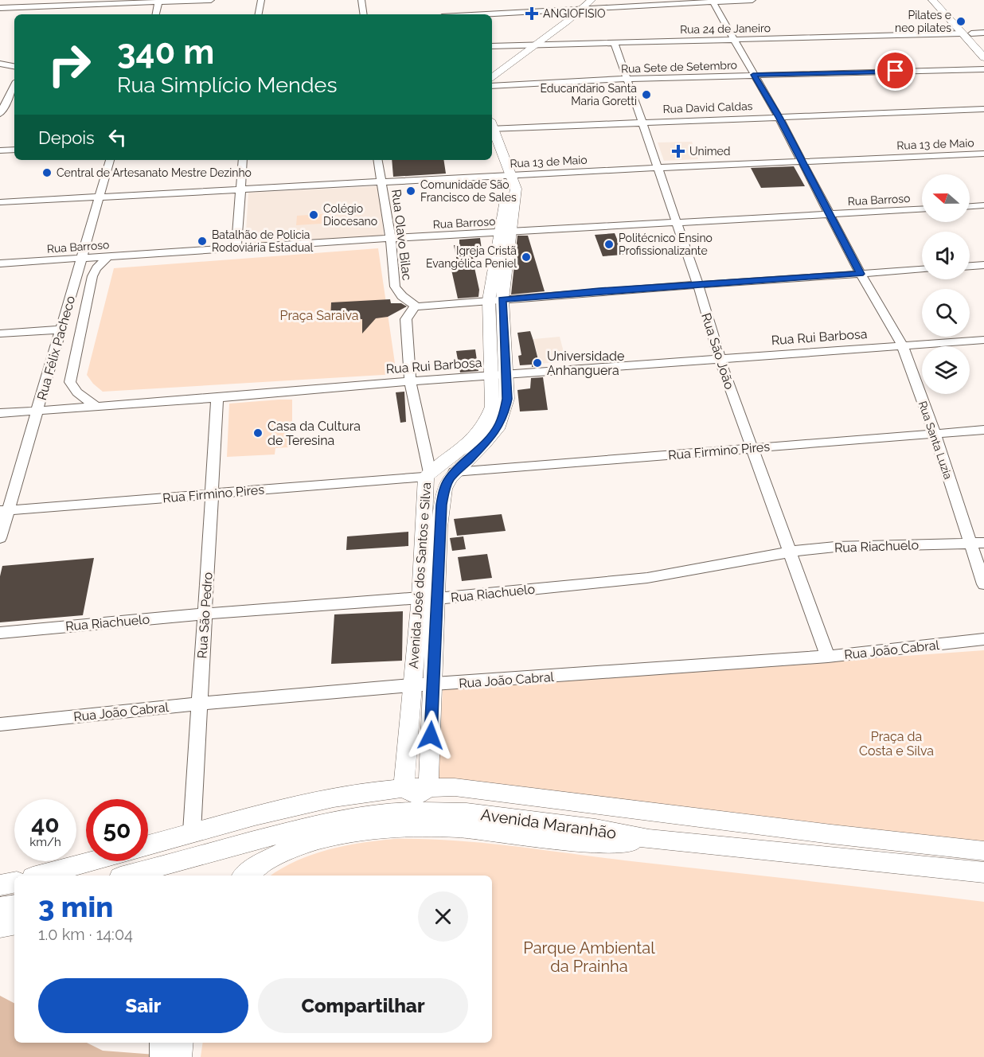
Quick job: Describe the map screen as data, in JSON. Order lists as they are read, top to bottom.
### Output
{
  "streets": {
    "main road": ["Avenida José dos Santos e Silva", "Avenida Maranhão"],
    "street": [
      "Rua 24 de Janeiro",
      "Rua Sete de Setembro",
      "Rua David Caldas",
      "Rua 13 de Maio",
      "Rua Barroso",
      "Rua Olavo Bilac",
      "Rua Rui Barbosa",
      "Rua Félix Pacheco",
      "Rua São João",
      "Rua Santa Luzia",
      "Rua Firmino Pires",
      "Rua Riachuelo",
      "Rua São Pedro",
      "Rua João Cabral"
    ]
  },
  "crossings": [
    ["Rua 24 de Janeiro", "Rua São João"],
    ["Rua 24 de Janeiro", "Rua Santa Luzia"],
    ["Rua Sete de Setembro", "Rua São João"],
    ["Rua Sete de Setembro", "Rua Santa Luzia"],
    ["Rua David Caldas", "Rua São João"],
    ["Rua David Caldas", "Rua Santa Luzia"],
    ["Rua 13 de Maio", "Rua Olavo Bilac"],
    ["Rua 13 de Maio", "Rua Félix Pacheco"],
    ["Rua 13 de Maio", "Rua São João"],
    ["Rua 13 de Maio", "Rua Santa Luzia"],
    ["Rua 13 de Maio", "Avenida José dos Santos e Silva"],
    ["Rua Barroso", "Rua Olavo Bilac"],
    ["Rua Barroso", "Rua Félix Pacheco"],
    ["Rua Barroso", "Rua São João"],
    ["Rua Barroso", "Rua Santa Luzia"],
    ["Rua Barroso", "Avenida José dos Santos e Silva"],
    ["Rua Rui Barbosa", "Rua Félix Pacheco"],
    ["Rua Rui Barbosa", "Rua São João"],
    ["Rua Rui Barbosa", "Rua Santa Luzia"],
    ["Rua Rui Barbosa", "Avenida José dos Santos e Silva"],
    ["Rua Rui Barbosa", "Rua São Pedro"],
    ["Rua Félix Pacheco", "Rua Firmino Pires"],
    ["Rua São João", "Rua Firmino Pires"],
    ["Rua São João", "Rua Riachuelo"],
    ["Rua São João", "Rua João Cabral"],
    ["Rua Santa Luzia", "Rua Firmino Pires"],
    ["Rua Santa Luzia", "Rua Riachuelo"],
    ["Rua Firmino Pires", "Avenida José dos Santos e Silva"],
    ["Rua Firmino Pires", "Rua São Pedro"],
    ["Rua Riachuelo", "Avenida José dos Santos e Silva"],
    ["Rua Riachuelo", "Rua São Pedro"],
    ["Avenida José dos Santos e Silva", "Rua João Cabral"],
    ["Avenida José dos Santos e Silva", "Avenida Maranhão"],
    ["Rua São Pedro", "Rua João Cabral"],
    ["Rua São Pedro", "Avenida Maranhão"]
  ],
  "parks": ["Praça Saraiva", "Praça da Costa e Silva", "Parque Ambiental da Prainha"],
  "places": {
    "health": ["ANGIOFISIO", "Unimed"],
    "other": [
      "Pilates e neo pilates",
      "Educandario Santa Maria Goretti",
      "Central de Artesanato Mestre Dezinho",
      "Comunidade São Francisco de Sales",
      "Colégio Diocesano",
      "Batalhão de Policia Rodoviária Estadual",
      "Politécnico Ensino Profissionalizante",
      "Igreja Cristã Evangélica Peniel",
      "Universidade Anhanguera",
      "Casa da Cultura de Teresina"
    ]
  },
  "north": "left",
  "page": {
    "turn": ["340 m", "Rua Simplício Mendes"],
    "then": "Depois",
    "speed": "40 km/h",
    "limit": "50",
    "heading": ["3 min", "1.0 km · 14:04"],
    "buttons": ["Sair", "Compartilhar"]
  }
}
